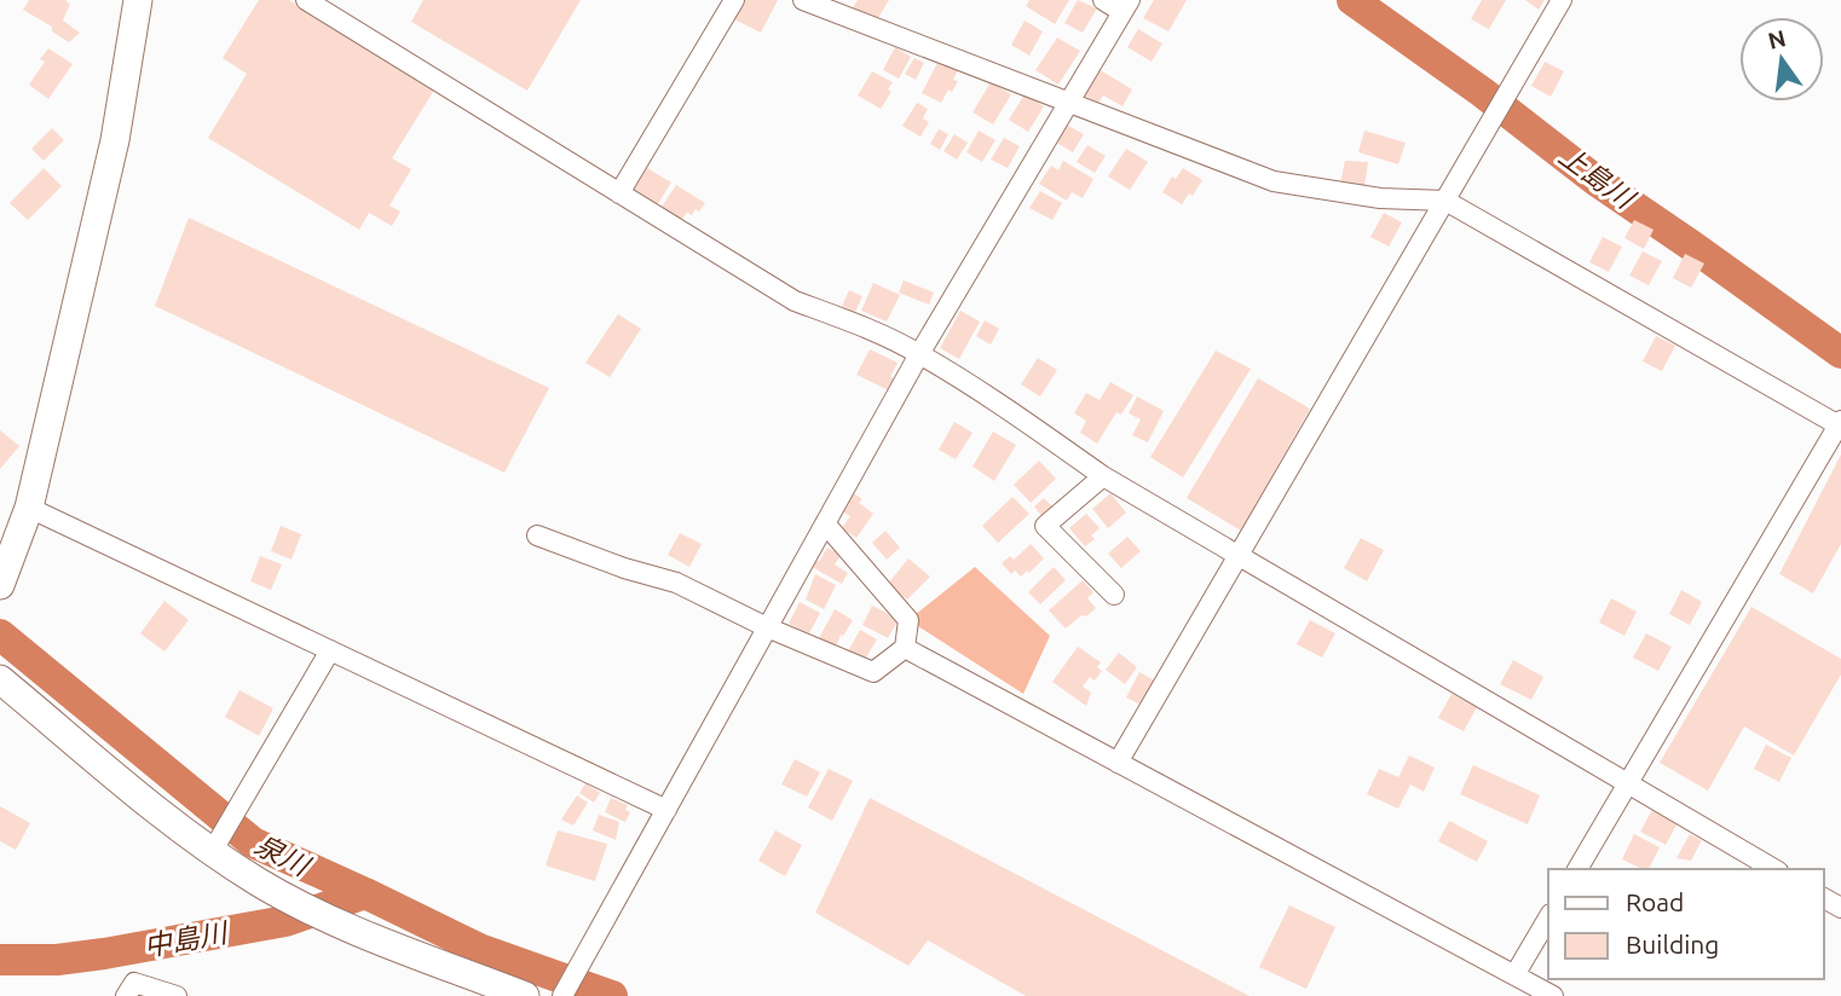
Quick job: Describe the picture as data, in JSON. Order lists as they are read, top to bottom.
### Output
{
  "water": ["上島川", "泉川", "中島川"],
  "legend": ["Road", "Building"],
  "north": "top"
}
